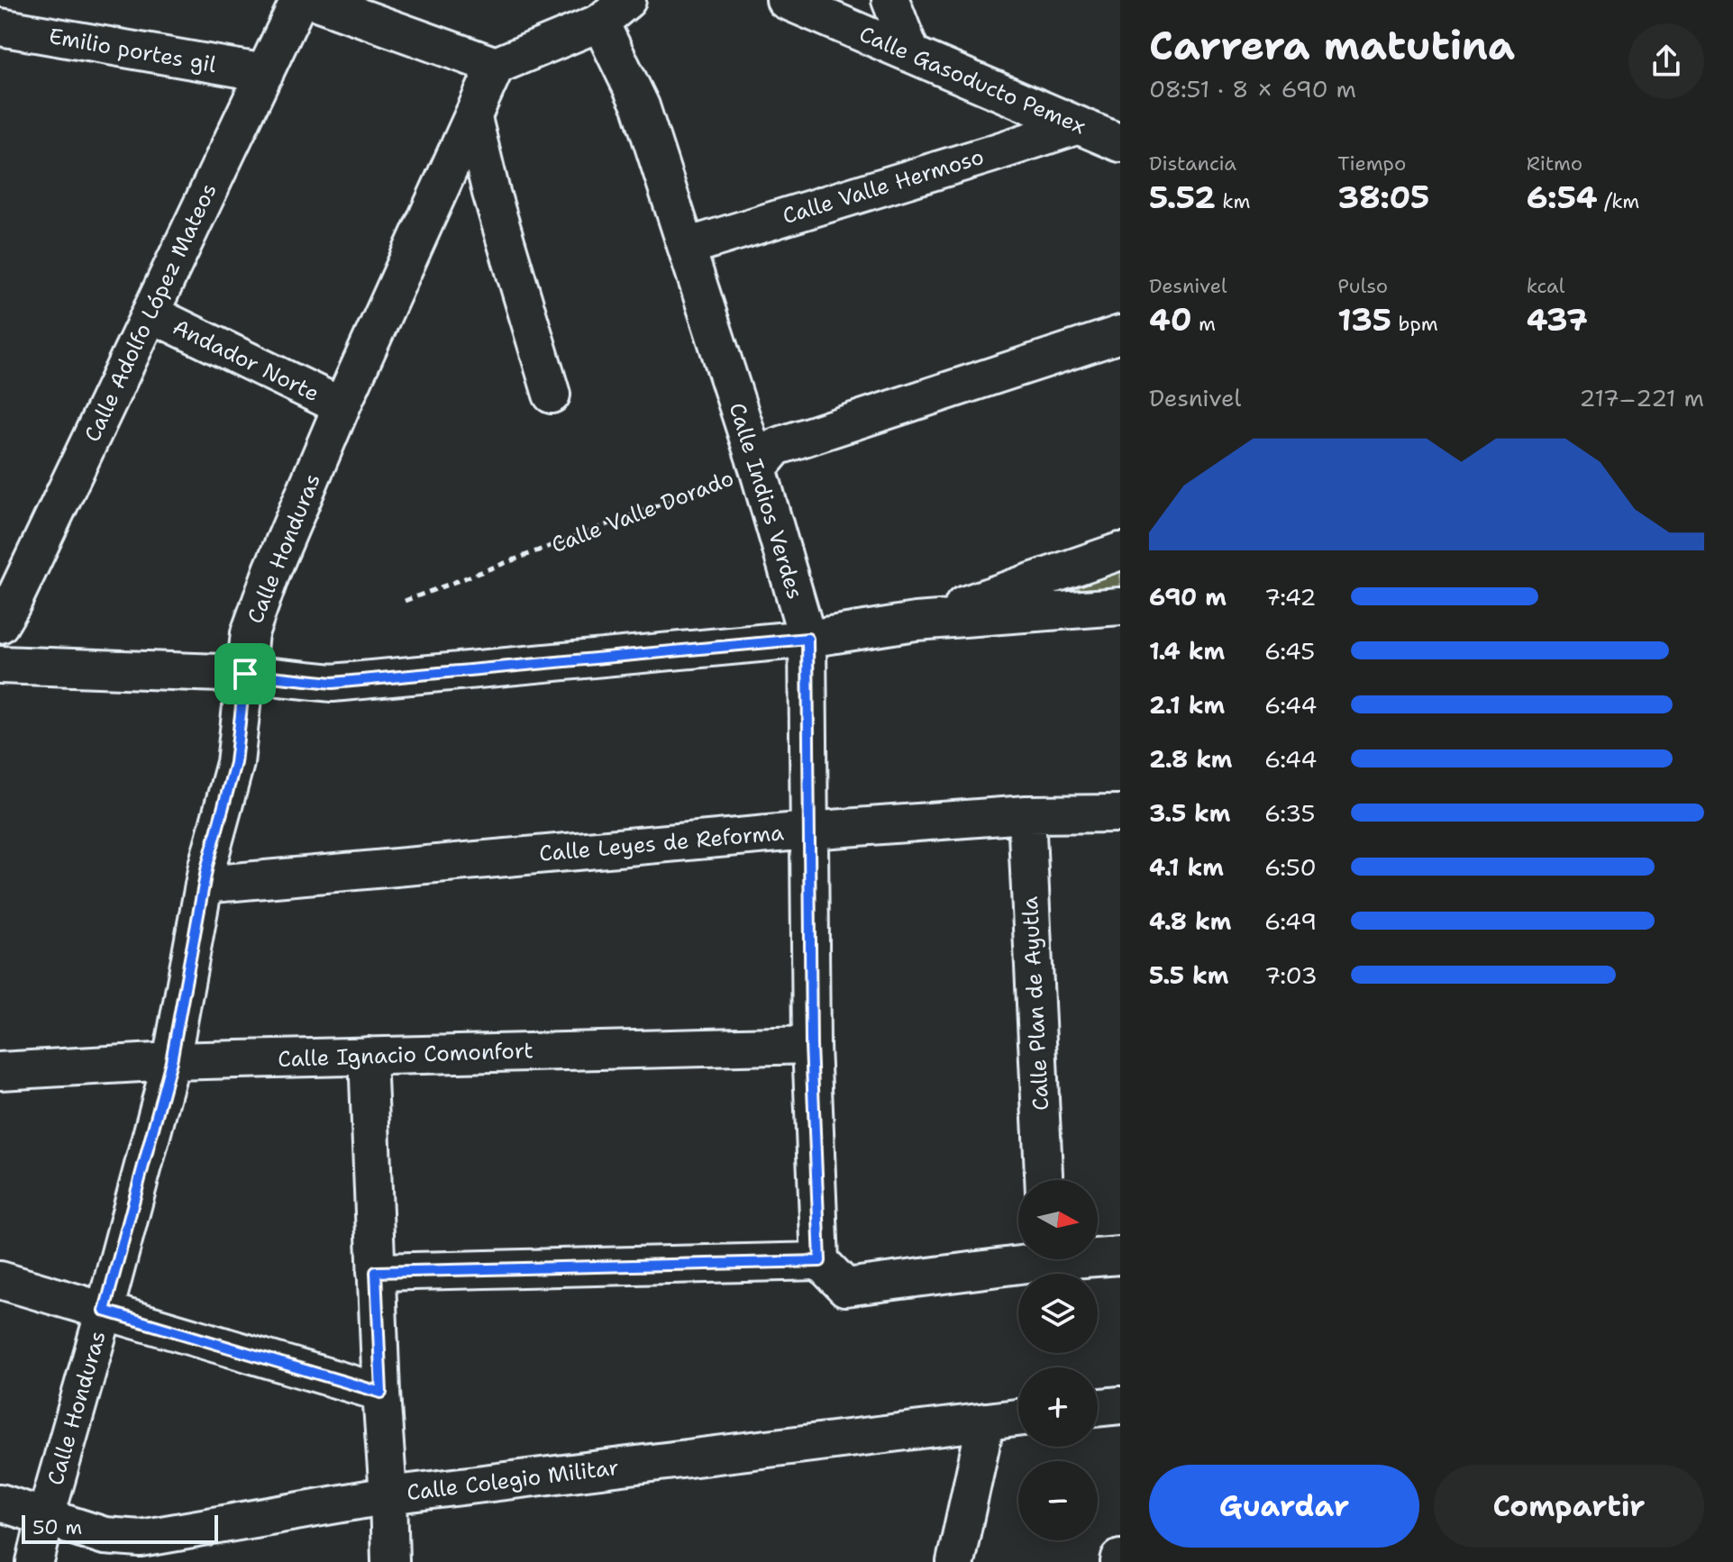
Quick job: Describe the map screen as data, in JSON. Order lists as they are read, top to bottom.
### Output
{
  "streets": {
    "street": [
      "Emilio portes gil",
      "Calle Gasoducto Pemex",
      "Calle Valle Hermoso",
      "Calle Adolfo López Mateos",
      "Andador Norte",
      "Calle Indios Verdes",
      "Calle Valle Dorado",
      "Calle Honduras",
      "Calle Leyes de Reforma",
      "Calle Plan de Ayutla",
      "Calle Ignacio Comonfort",
      "Calle Colegio Militar"
    ]
  },
  "crossings": [
    ["Emilio portes gil", "Calle Adolfo López Mateos"],
    ["Calle Gasoducto Pemex", "Calle Valle Hermoso"],
    ["Calle Valle Hermoso", "Calle Indios Verdes"],
    ["Calle Adolfo López Mateos", "Andador Norte"],
    ["Andador Norte", "Calle Honduras"],
    ["Calle Indios Verdes", "Calle Valle Dorado"],
    ["Calle Indios Verdes", "Calle Leyes de Reforma"],
    ["Calle Indios Verdes", "Calle Ignacio Comonfort"],
    ["Calle Honduras", "Calle Leyes de Reforma"],
    ["Calle Honduras", "Calle Ignacio Comonfort"],
    ["Calle Honduras", "Calle Colegio Militar"],
    ["Calle Leyes de Reforma", "Calle Plan de Ayutla"]
  ],
  "scale_bar": "50 m",
  "north": "right",
  "page": {
    "heading": ["Carrera matutina", "08:51 · 8 × 690 m"],
    "stats": [
      ["Distancia", "5.52 km"],
      ["Tiempo", "38:05"],
      ["Ritmo", "6:54 /km"],
      ["Desnivel", "40 m"],
      ["Pulso", "135 bpm"],
      ["kcal", "437"]
    ],
    "chart": ["Desnivel", "217–221 m"],
    "list": [
      {
        "name": "690 m",
        "note": "7:42"
      },
      {
        "name": "1.4 km",
        "note": "6:45"
      },
      {
        "name": "2.1 km",
        "note": "6:44"
      },
      {
        "name": "2.8 km",
        "note": "6:44"
      },
      {
        "name": "3.5 km",
        "note": "6:35"
      },
      {
        "name": "4.1 km",
        "note": "6:50"
      },
      {
        "name": "4.8 km",
        "note": "6:49"
      },
      {
        "name": "5.5 km",
        "note": "7:03"
      }
    ],
    "map_buttons": ["+", "−"],
    "buttons": ["Guardar", "Compartir"],
    "scale": "50 m"
  }
}
